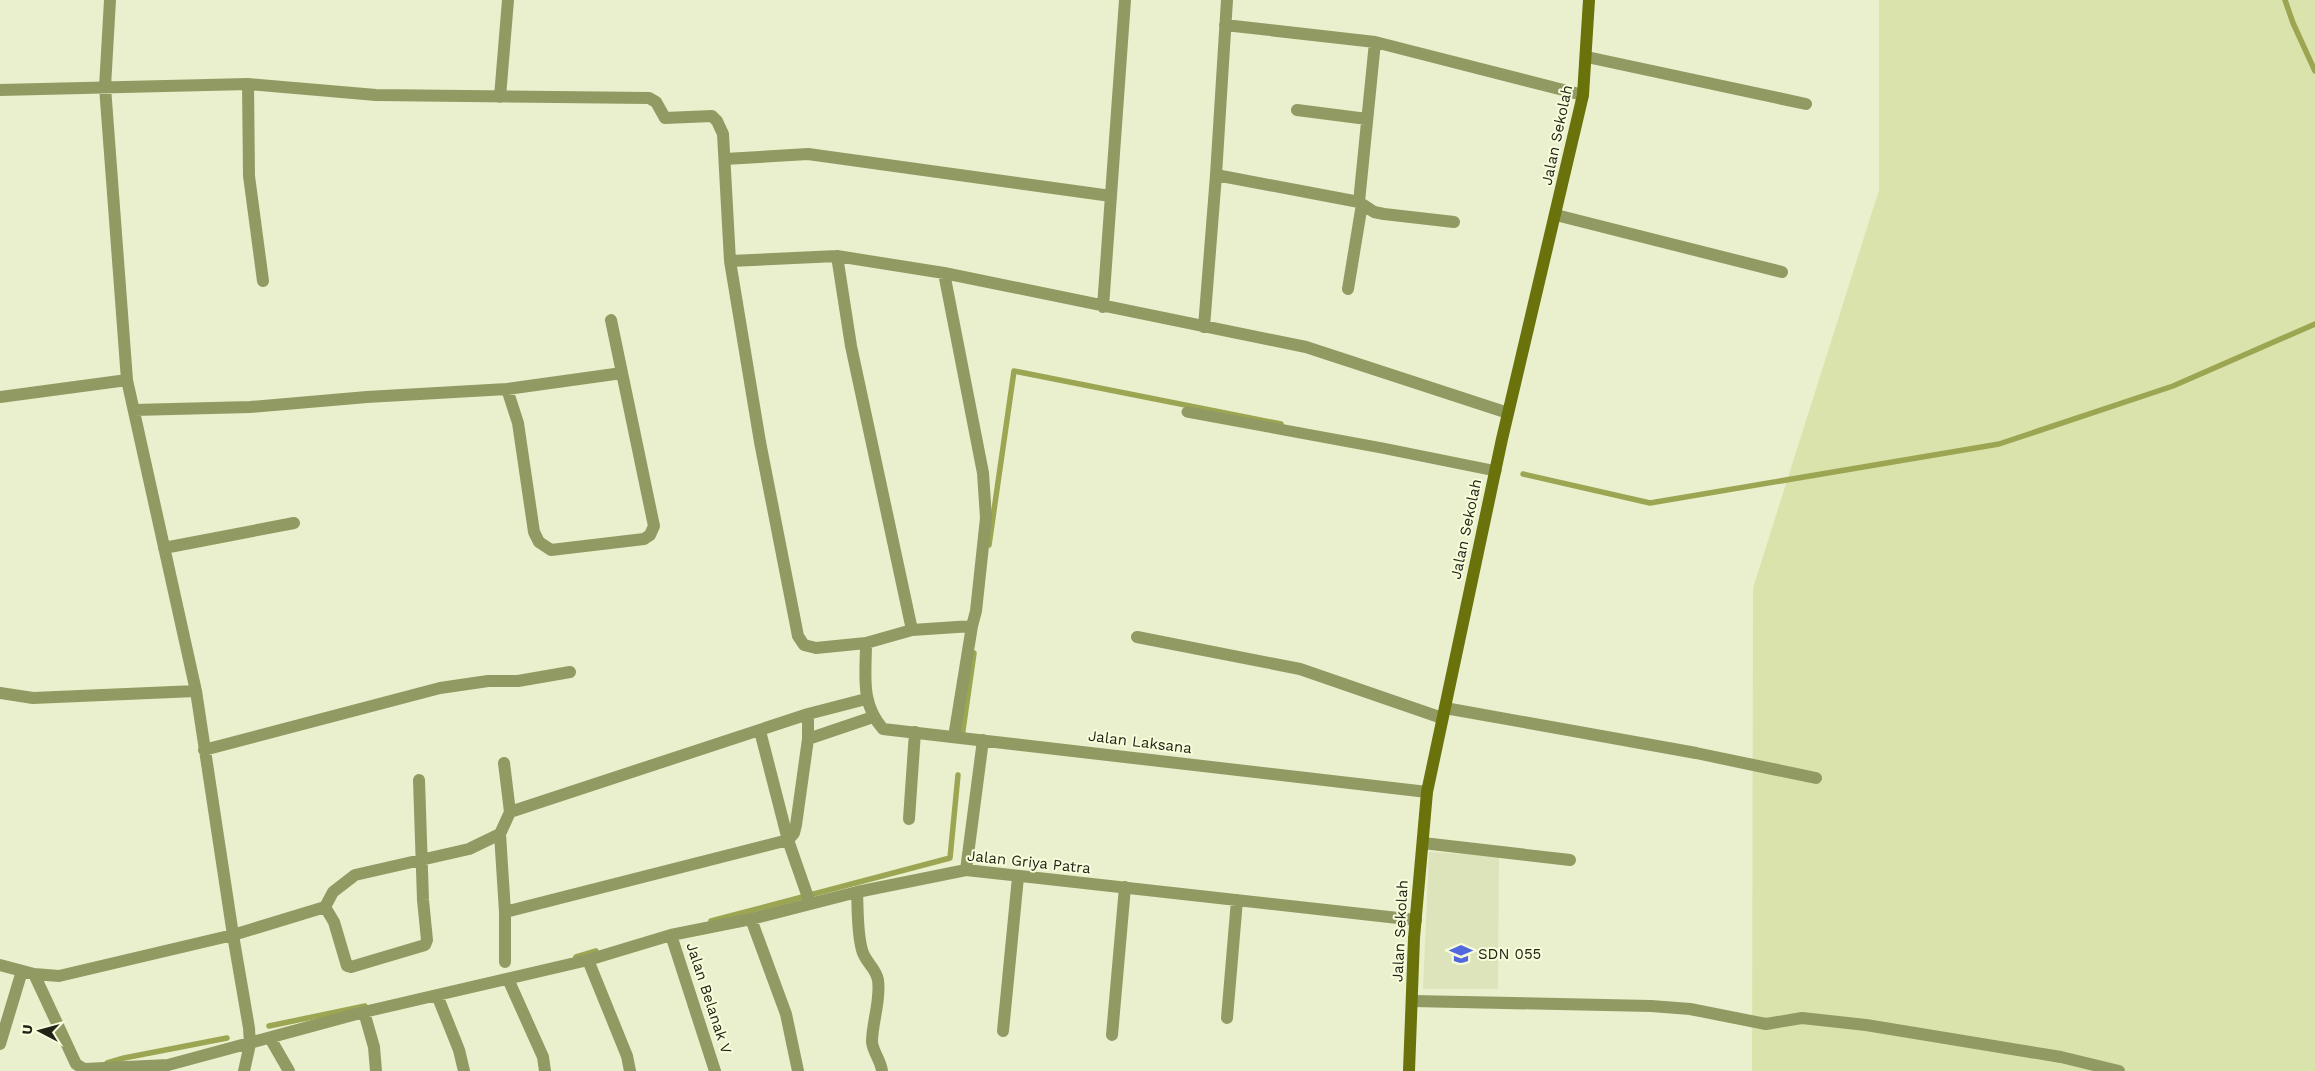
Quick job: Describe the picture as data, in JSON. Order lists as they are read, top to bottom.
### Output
{
  "streets": {
    "street": [
      "Jalan Sekolah",
      "Jalan Laksana",
      "Jalan Griya Patra",
      "Jalan Belanak V"
    ]
  },
  "crossings": [
    ["Jalan Sekolah", "Jalan Laksana"],
    ["Jalan Sekolah", "Jalan Griya Patra"],
    ["Jalan Griya Patra", "Jalan Belanak V"]
  ],
  "places": {
    "school or university": ["SDN 055"]
  },
  "north": "left"
}
